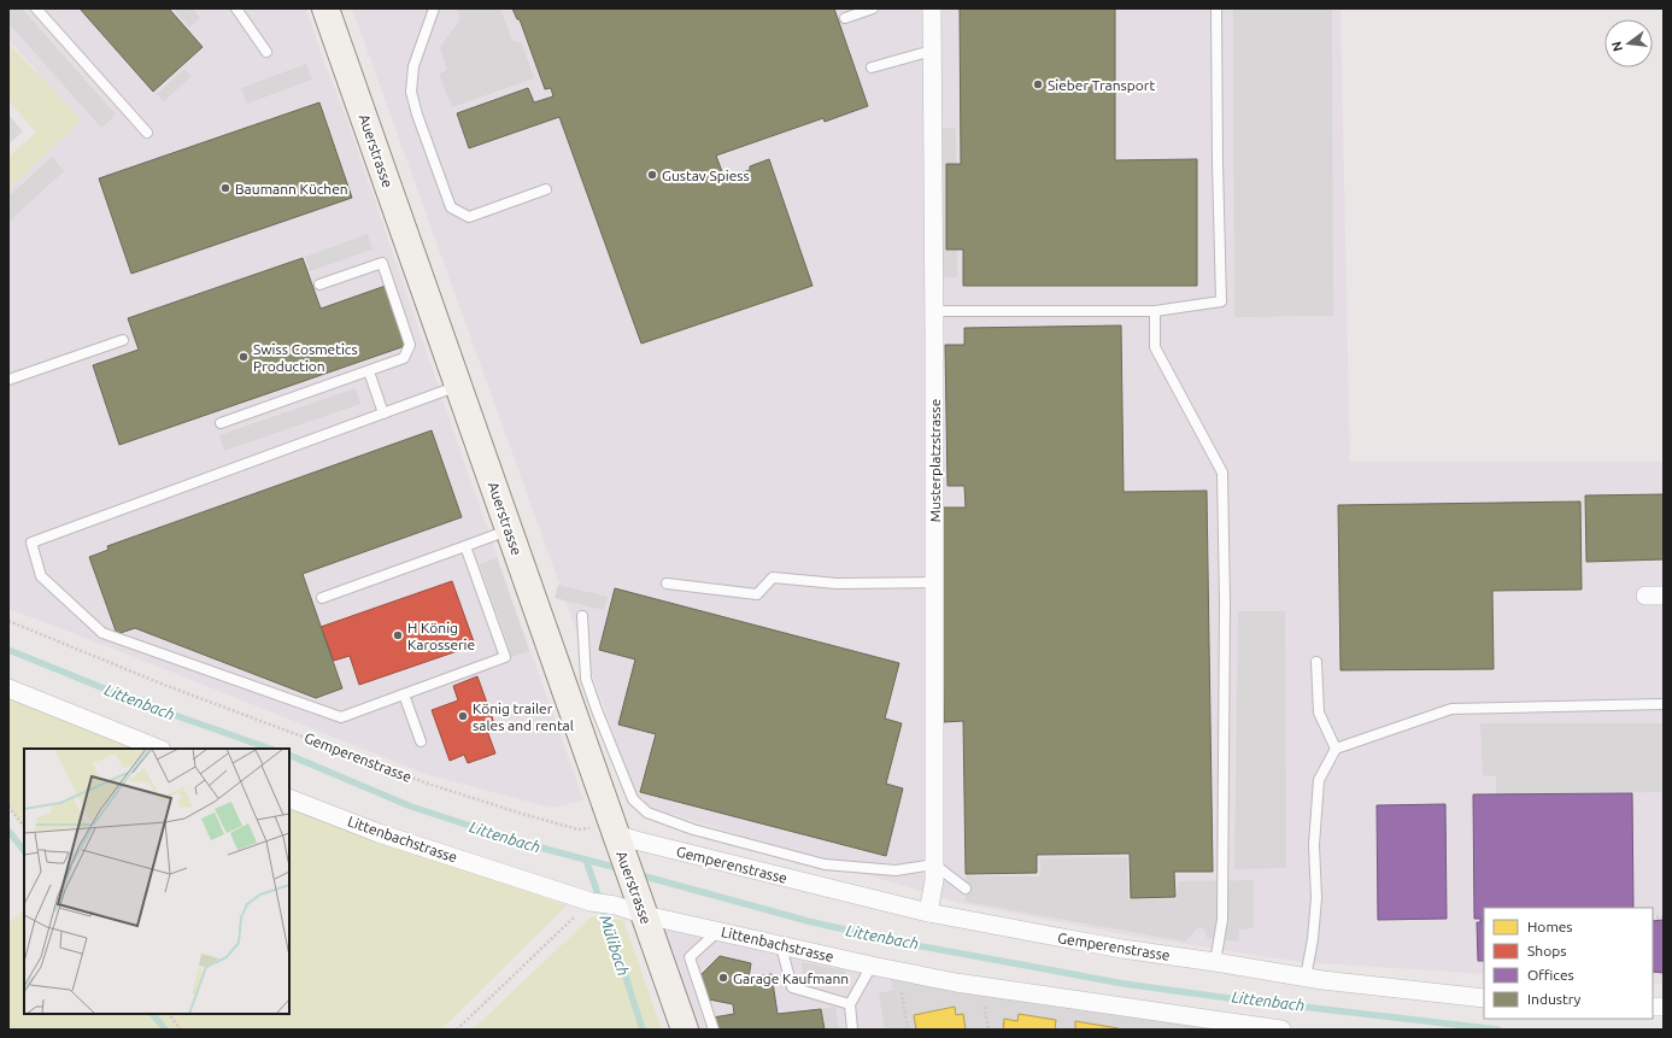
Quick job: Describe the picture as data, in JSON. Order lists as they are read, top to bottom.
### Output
{
  "streets": {
    "main road": ["Auerstrasse"],
    "street": ["Musterplatzstrasse", "Gemperenstrasse", "Littenbachstrasse"]
  },
  "crossings": [
    ["Auerstrasse", "Gemperenstrasse"],
    ["Auerstrasse", "Littenbachstrasse"],
    ["Musterplatzstrasse", "Gemperenstrasse"]
  ],
  "water": ["Littenbach", "Mülibach"],
  "places": [
    "Sieber Transport",
    "Gustav Spiess",
    "Baumann Küchen",
    "Swiss Cosmetics Production",
    "H König Karosserie",
    "König trailer sales and rental",
    "Garage Kaufmann"
  ],
  "legend": [
    "Homes",
    "Shops",
    "Offices",
    "Industry"
  ],
  "north": "left"
}
